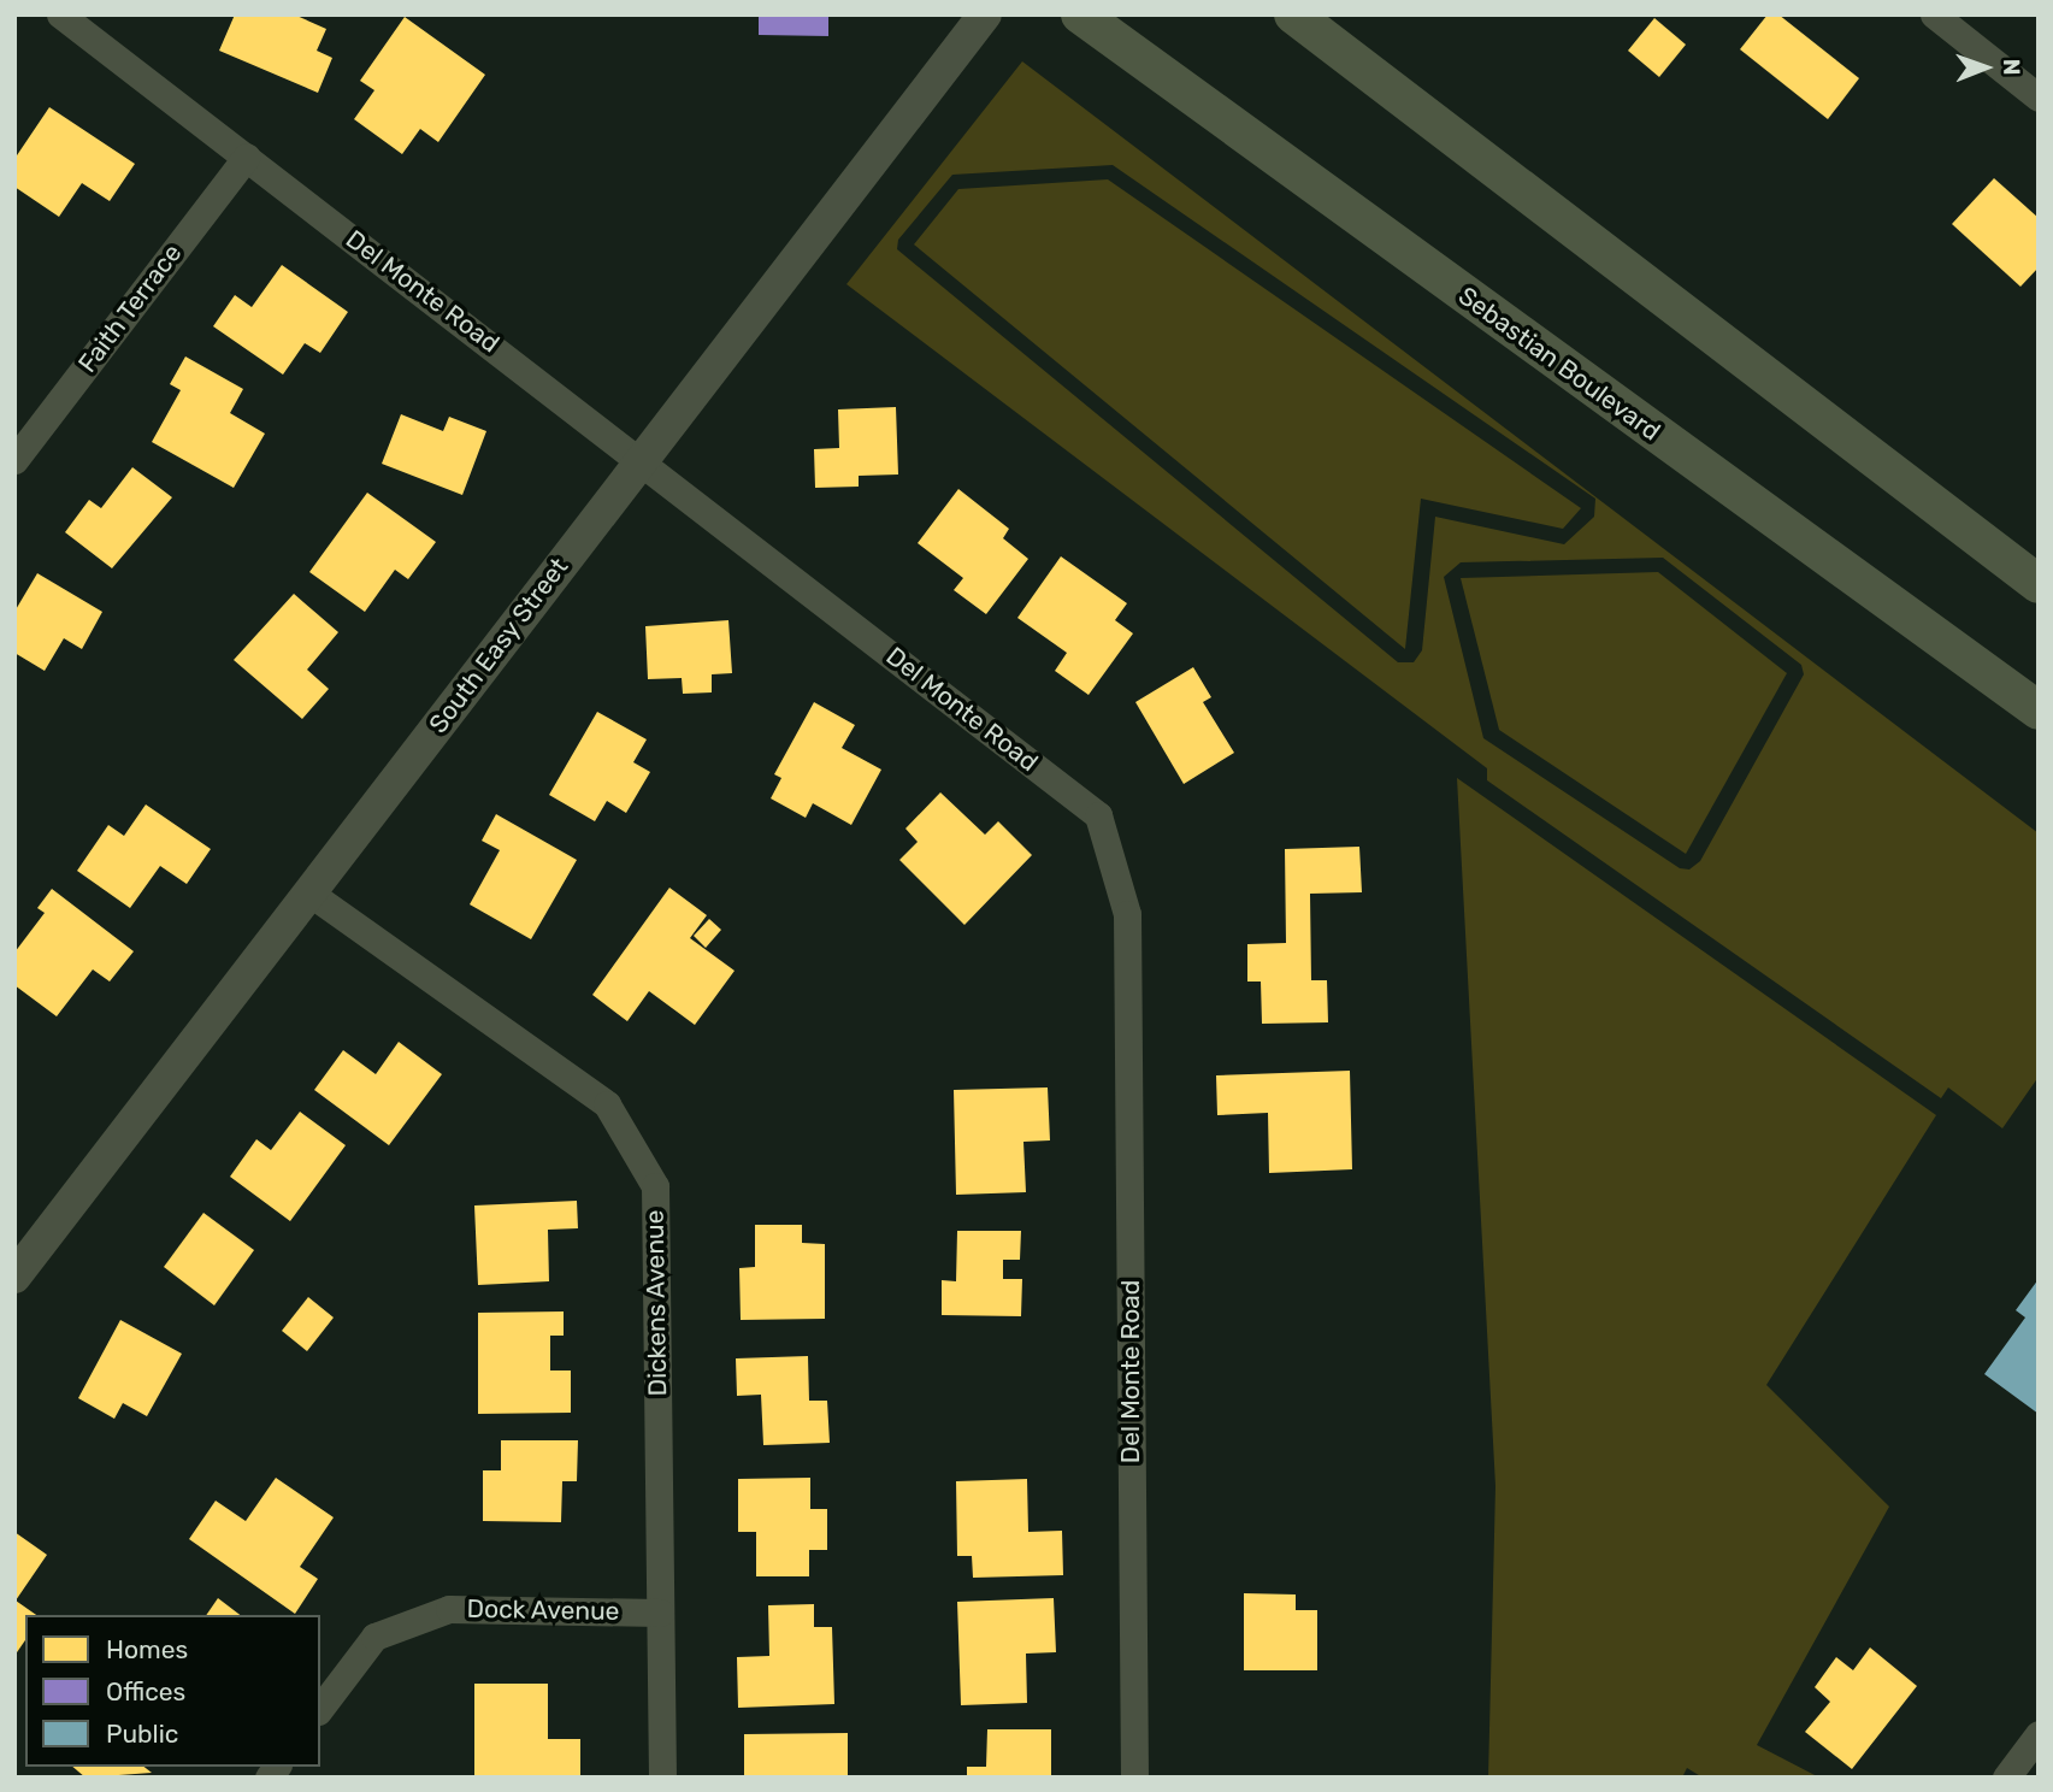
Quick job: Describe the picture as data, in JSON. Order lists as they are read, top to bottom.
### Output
{
  "streets": {
    "main road": ["Sebastian Boulevard"],
    "street": [
      "Del Monte Road",
      "Faith Terrace",
      "South Easy Street",
      "Dickens Avenue",
      "Dock Avenue"
    ]
  },
  "crossings": [
    ["Del Monte Road", "Faith Terrace"],
    ["Del Monte Road", "South Easy Street"],
    ["South Easy Street", "Dickens Avenue"],
    ["Dickens Avenue", "Dock Avenue"]
  ],
  "legend": ["Homes", "Offices", "Public"],
  "north": "right"
}
